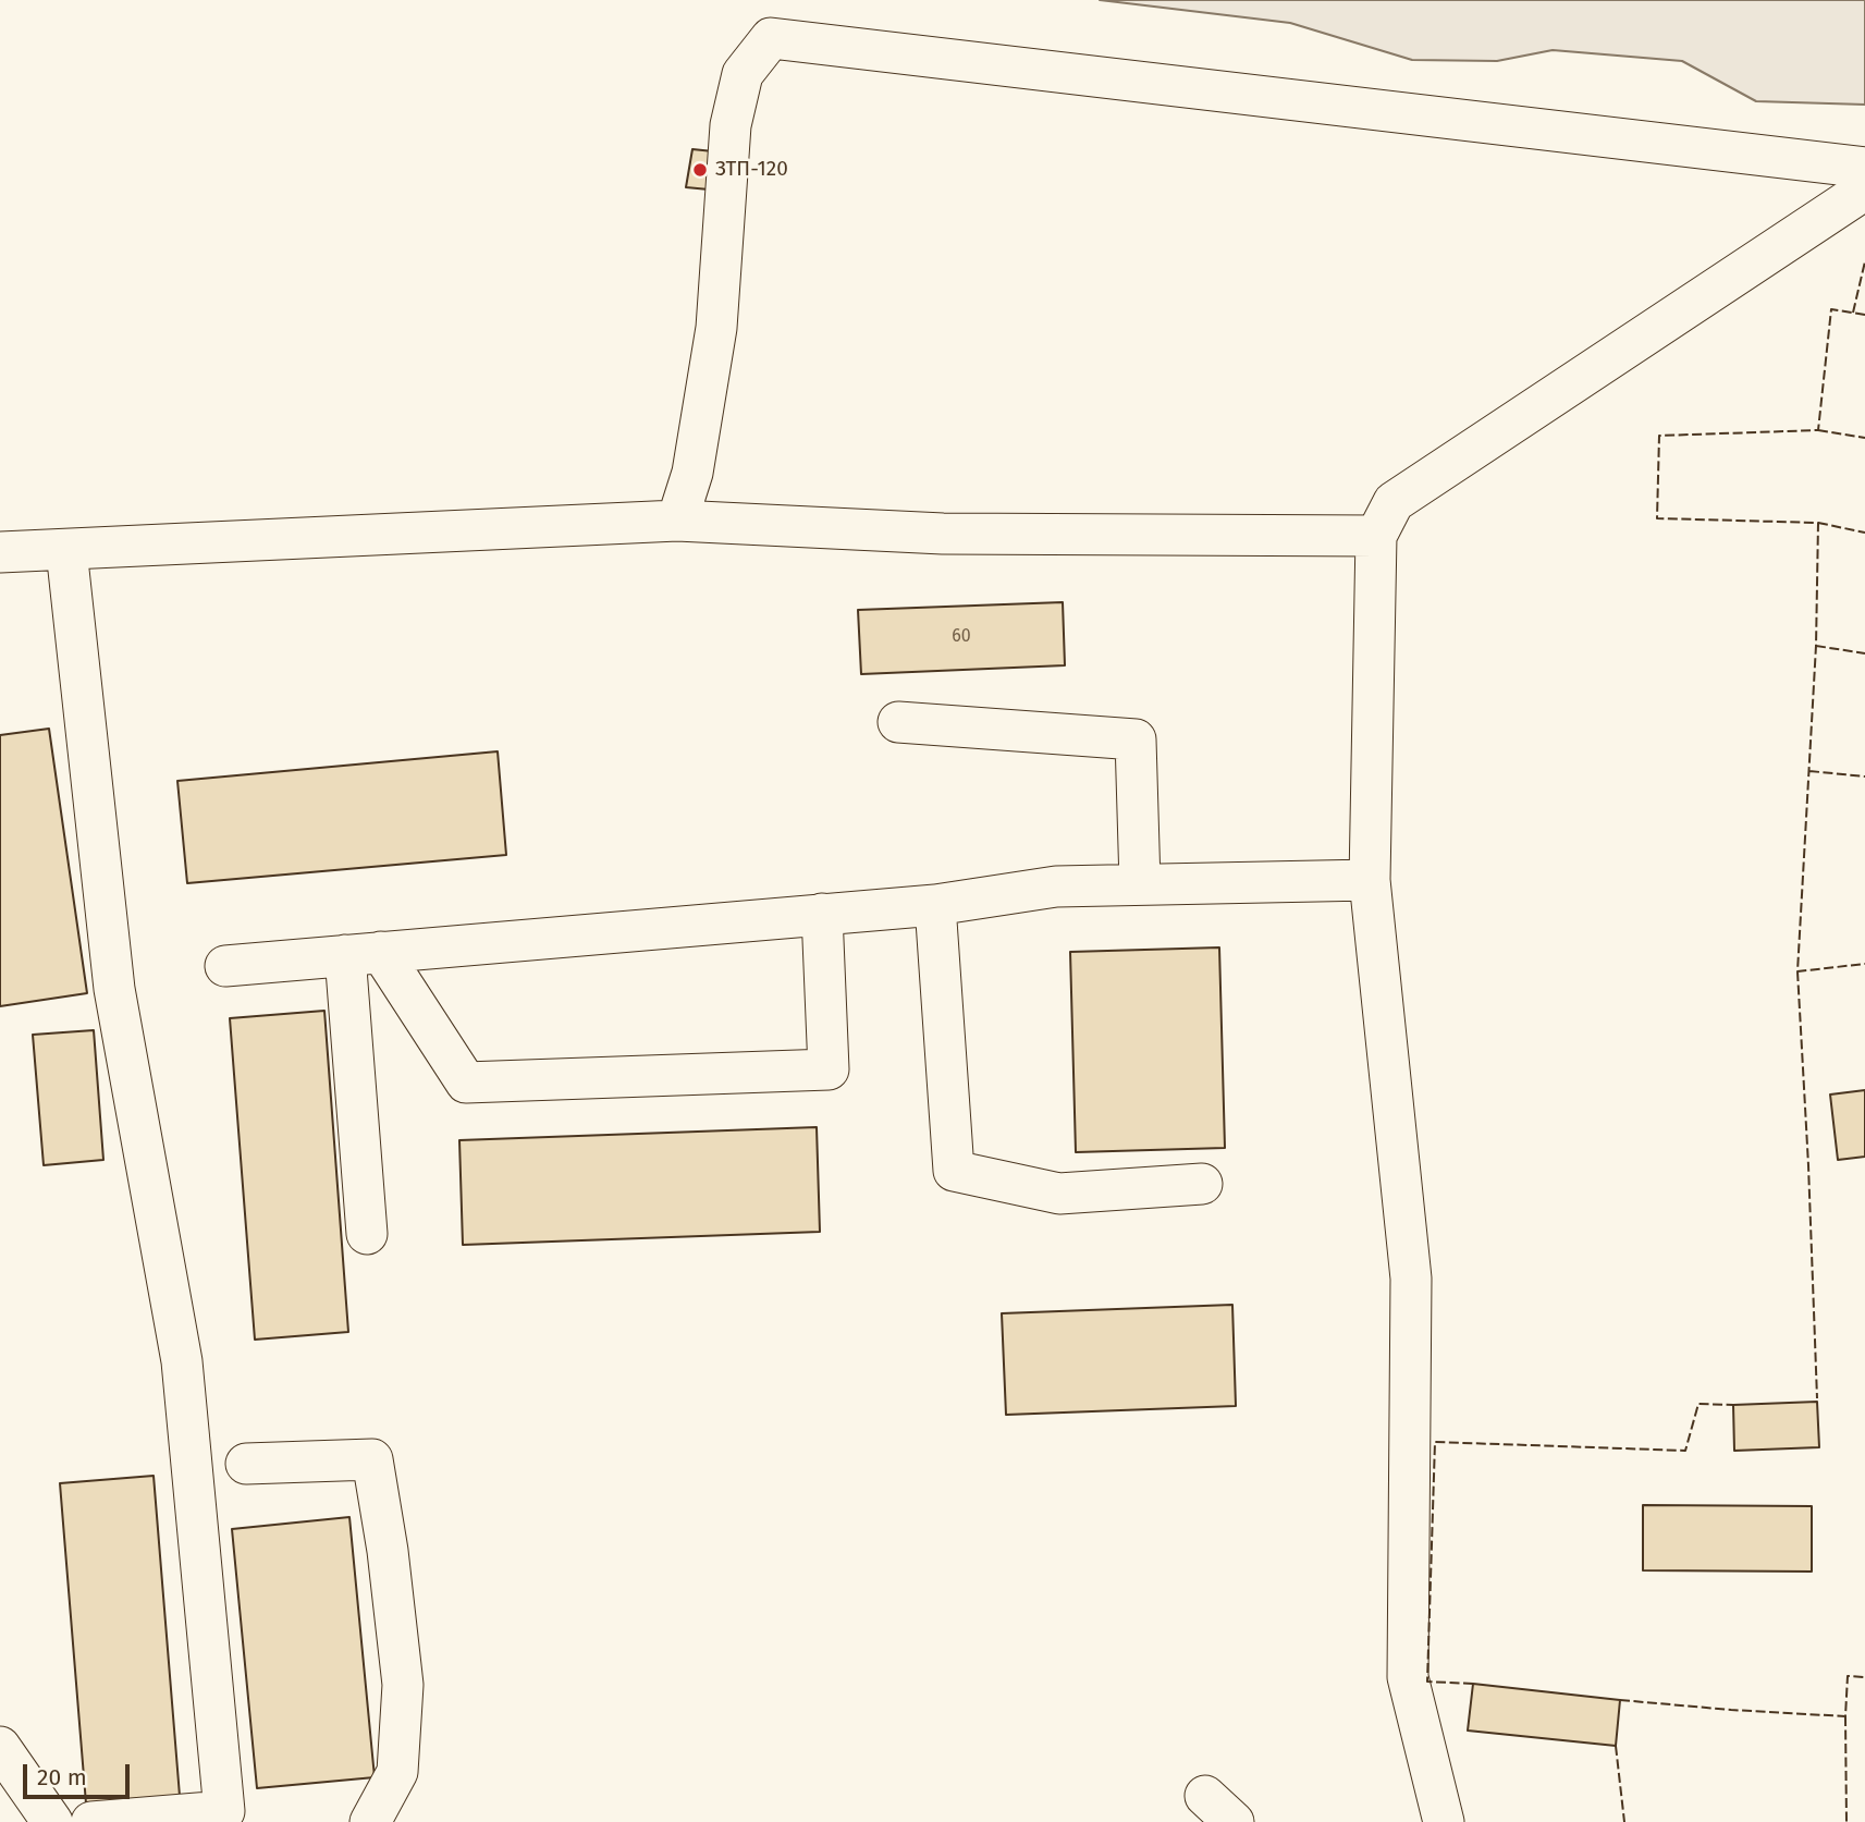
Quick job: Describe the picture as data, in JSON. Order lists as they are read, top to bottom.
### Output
{
  "places": ["ЗТП-120"],
  "house_numbers": ["60"],
  "scale_bar": "20 m"
}
